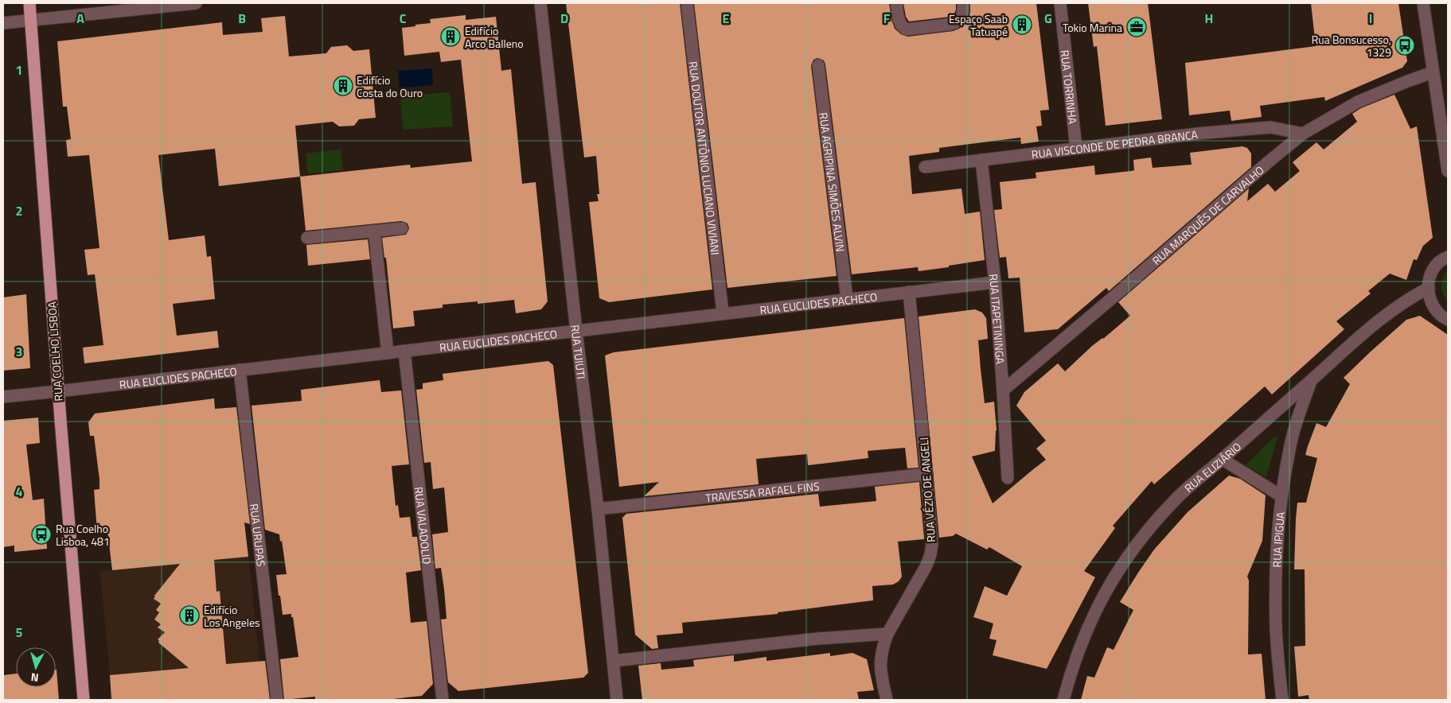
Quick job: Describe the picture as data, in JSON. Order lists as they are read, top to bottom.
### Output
{
  "streets": {
    "main road": ["RUA COELHO LISBOA"],
    "street": [
      "RUA TORRINHA",
      "RUA VISCONDE DE PEDRA BRANCA",
      "RUA DOUTOR ANTÔNIO LUCIANO VIVIANI",
      "RUA AGRIPINA SIMÕES ALVIN",
      "RUA MARQUÊS DE CARVALHO",
      "RUA EUCLIDES PACHECO",
      "RUA ITAPETININGA",
      "RUA TUIUTI",
      "RUA ELIZIÁRIO",
      "RUA VÉZIO DE ANGELI",
      "TRAVESSA RAFAEL FINS",
      "RUA VALADOLID",
      "RUA URUPAS",
      "RUA IPIGUA"
    ]
  },
  "crossings": [
    ["RUA TORRINHA", "RUA VISCONDE DE PEDRA BRANCA"],
    ["RUA VISCONDE DE PEDRA BRANCA", "RUA MARQUÊS DE CARVALHO"],
    ["RUA VISCONDE DE PEDRA BRANCA", "RUA ITAPETININGA"],
    ["RUA DOUTOR ANTÔNIO LUCIANO VIVIANI", "RUA EUCLIDES PACHECO"],
    ["RUA AGRIPINA SIMÕES ALVIN", "RUA EUCLIDES PACHECO"],
    ["RUA MARQUÊS DE CARVALHO", "RUA ITAPETININGA"],
    ["RUA EUCLIDES PACHECO", "RUA ITAPETININGA"],
    ["RUA EUCLIDES PACHECO", "RUA COELHO LISBOA"],
    ["RUA EUCLIDES PACHECO", "RUA TUIUTI"],
    ["RUA EUCLIDES PACHECO", "RUA VÉZIO DE ANGELI"],
    ["RUA EUCLIDES PACHECO", "RUA VALADOLID"],
    ["RUA EUCLIDES PACHECO", "RUA URUPAS"],
    ["RUA TUIUTI", "TRAVESSA RAFAEL FINS"],
    ["RUA ELIZIÁRIO", "RUA IPIGUA"],
    ["RUA VÉZIO DE ANGELI", "TRAVESSA RAFAEL FINS"]
  ],
  "places": {
    "building": [
      "Espaço Saab Tatuapé",
      "Edifício Arco Balleno",
      "Edifício Costa do Ouro",
      "Edifício Los Angeles"
    ],
    "office": ["Tokio Marina"],
    "bus stop": ["Rua Bonsucesso, 1329", "Rua Coelho Lisboa, 481"]
  },
  "north": "bottom",
  "grid": {
    "columns": [
      "A",
      "B",
      "C",
      "D",
      "E",
      "F",
      "G",
      "H",
      "I"
    ],
    "rows": [
      "1",
      "2",
      "3",
      "4",
      "5"
    ]
  }
}
